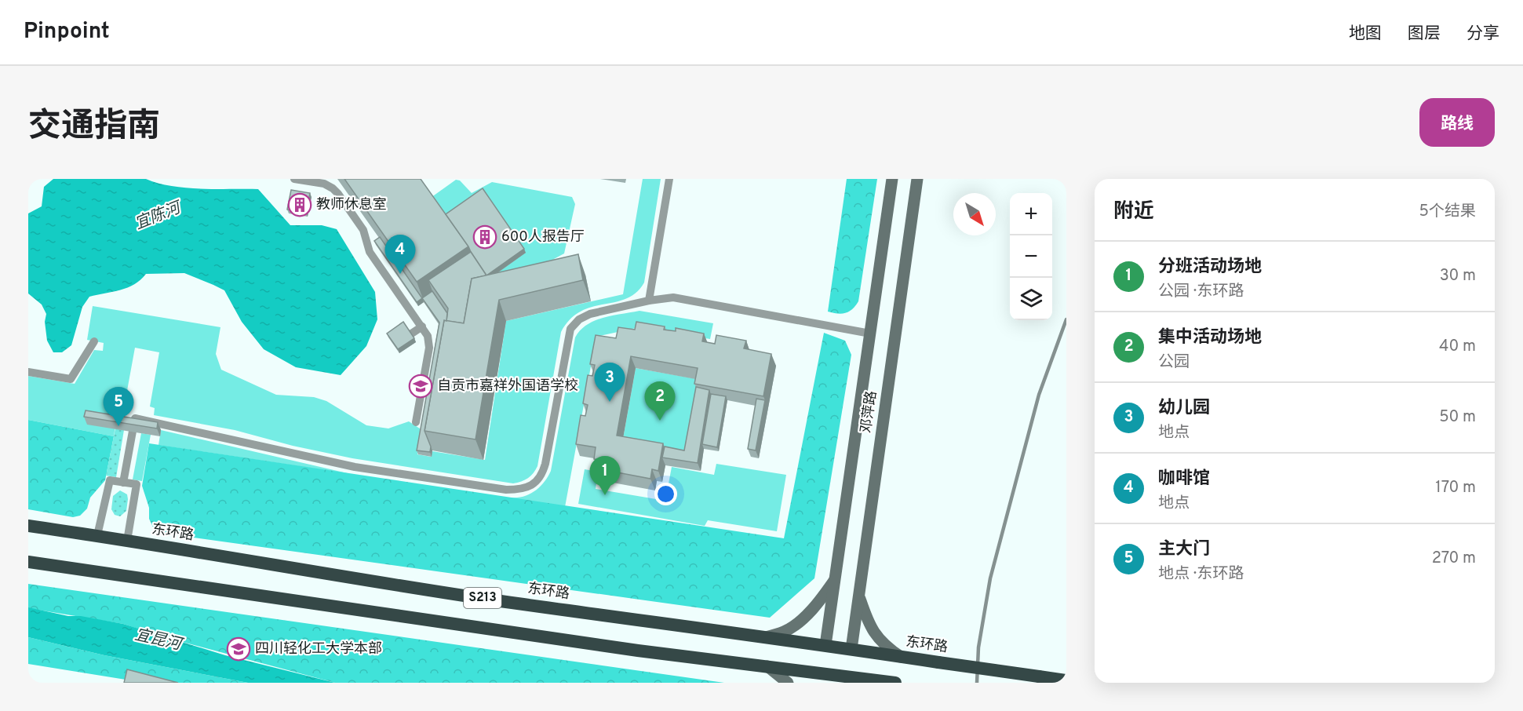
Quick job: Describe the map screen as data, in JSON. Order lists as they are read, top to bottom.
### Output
{
  "streets": {
    "highway": ["东环路", "S213"],
    "main road": ["邓萍路"]
  },
  "crossings": [
    ["邓萍路", "东环路"]
  ],
  "water": ["宜陈河", "宜昆河"],
  "places": {
    "building": ["教师休息室", "600人报告厅"],
    "school or university": ["自贡市嘉祥外国语学校", "四川轻化工大学本部"]
  },
  "north": "bottom right",
  "page": {
    "header": "Pinpoint",
    "nav": ["地图", "图层", "分享"],
    "title": "交通指南",
    "buttons": "路线",
    "heading": ["附近", "5个结果"],
    "map_buttons": ["+", "−"],
    "pins": [
      "4",
      "3",
      "2",
      "5",
      "1"
    ],
    "list": [
      {
        "mark": "1",
        "name": "分班活动场地",
        "note": "公园 · 东环路",
        "value": "30 m"
      },
      {
        "mark": "2",
        "name": "集中活动场地",
        "note": "公园",
        "value": "40 m"
      },
      {
        "mark": "3",
        "name": "幼儿园",
        "note": "地点",
        "value": "50 m"
      },
      {
        "mark": "4",
        "name": "咖啡馆",
        "note": "地点",
        "value": "170 m"
      },
      {
        "mark": "5",
        "name": "主大门",
        "note": "地点 · 东环路",
        "value": "270 m"
      }
    ]
  }
}
